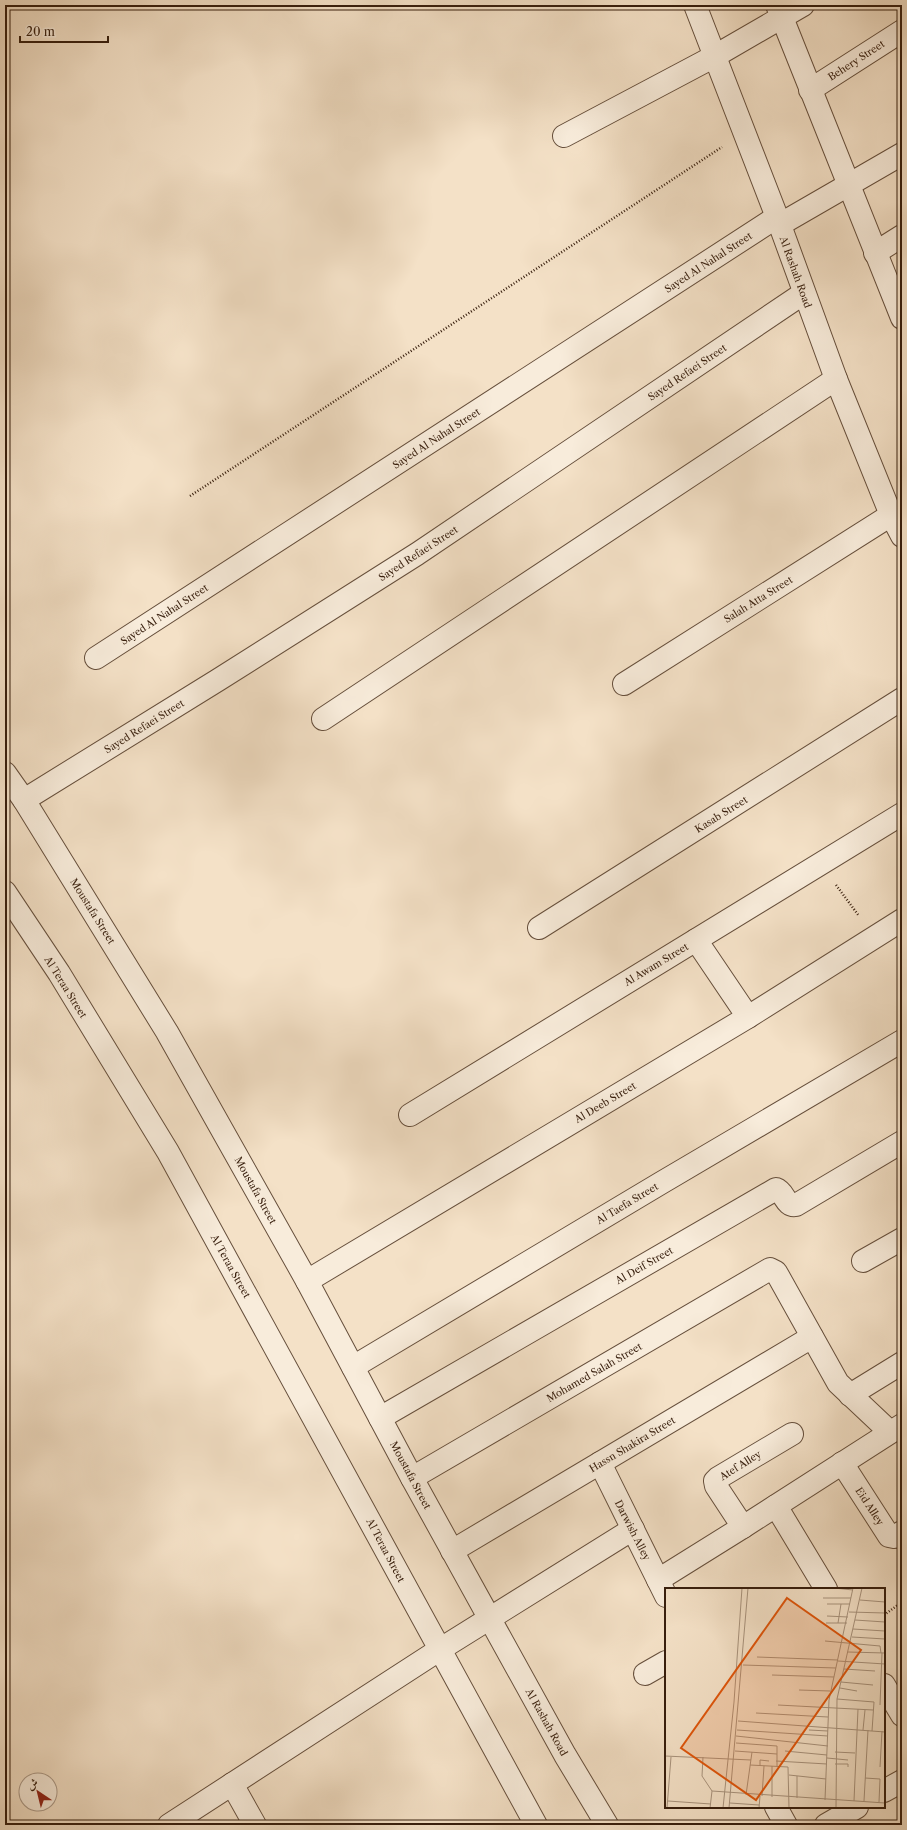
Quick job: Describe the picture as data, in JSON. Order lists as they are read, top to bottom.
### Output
{
  "streets": {
    "street": [
      "Behery Street",
      "Sayed Al Nahal Street",
      "Al Rashah Road",
      "Sayed Refaei Street",
      "Salah Atta Street",
      "Kasab Street",
      "Moustafa Street",
      "Al Awam Street",
      "Al Teraa Street",
      "Al Deeb Street",
      "Al Taefa Street",
      "Al Deif Street",
      "Mohamed Salah Street",
      "Hassn Shakira Street",
      "Atef Alley",
      "Eid Alley",
      "Darwish Alley"
    ]
  },
  "crossings": [
    ["Sayed Al Nahal Street", "Al Rashah Road"],
    ["Al Rashah Road", "Sayed Refaei Street"],
    ["Al Rashah Road", "Salah Atta Street"],
    ["Al Rashah Road", "Moustafa Street"],
    ["Sayed Refaei Street", "Moustafa Street"],
    ["Moustafa Street", "Al Deeb Street"],
    ["Moustafa Street", "Al Taefa Street"],
    ["Moustafa Street", "Al Deif Street"],
    ["Moustafa Street", "Mohamed Salah Street"],
    ["Moustafa Street", "Hassn Shakira Street"],
    ["Mohamed Salah Street", "Hassn Shakira Street"],
    ["Hassn Shakira Street", "Darwish Alley"]
  ],
  "scale_bar": "20 m",
  "north": "top left"
}
